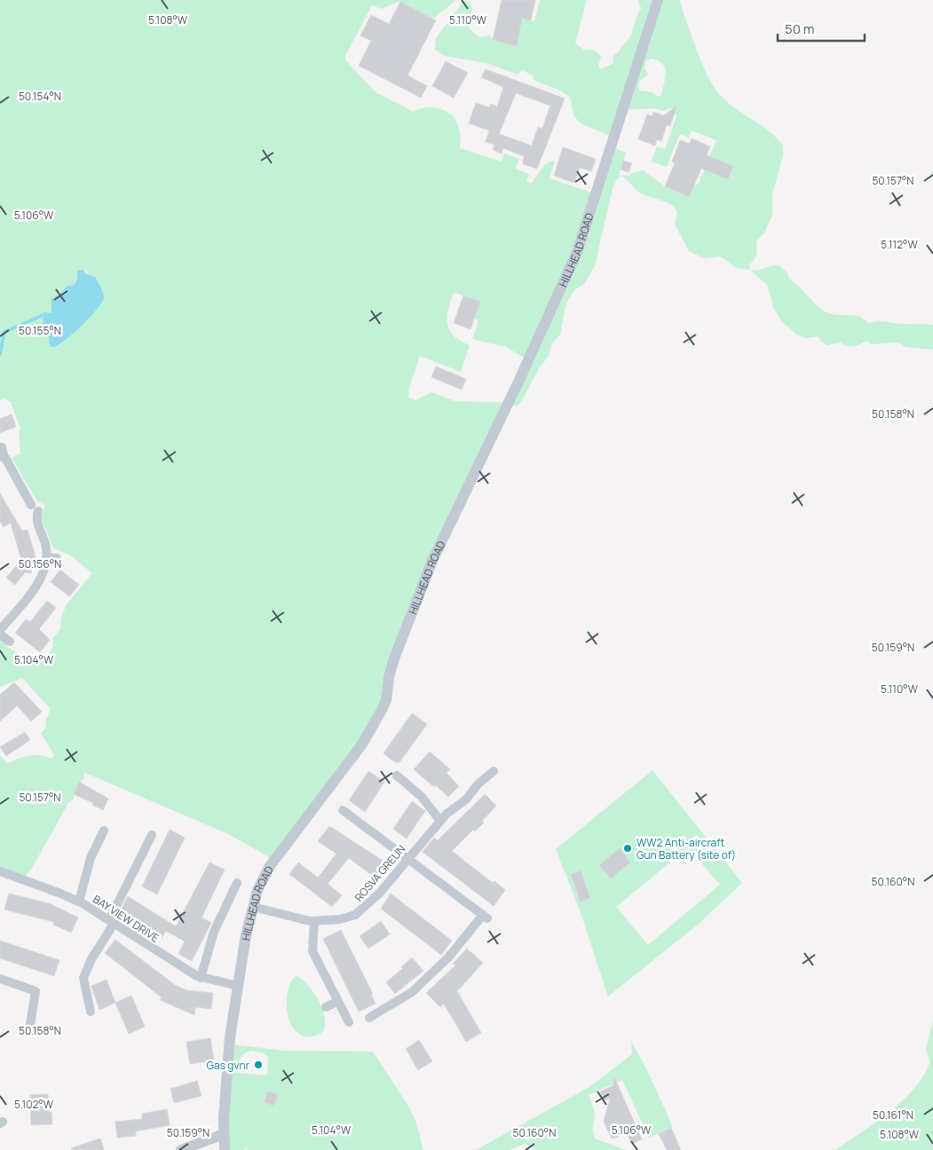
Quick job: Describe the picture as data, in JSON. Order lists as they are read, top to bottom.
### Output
{
  "streets": {
    "street": ["HILLHEAD ROAD", "ROSVA GREUN", "BAY VIEW DRIVE"]
  },
  "crossings": [
    ["HILLHEAD ROAD", "ROSVA GREUN"],
    ["HILLHEAD ROAD", "BAY VIEW DRIVE"]
  ],
  "places": ["WW2 Anti-aircraft Gun Battery (site of)", "Gas gvnr"],
  "scale_bar": "50 m",
  "coordinates": [
    "5.108°W",
    "5.110°W",
    "50.154°N",
    "50.157°N",
    "5.106°W",
    "5.112°W",
    "50.155°N",
    "50.158°N",
    "50.156°N",
    "50.159°N",
    "5.104°W",
    "50.160°N",
    "5.102°W",
    "50.161°N"
  ]
}
